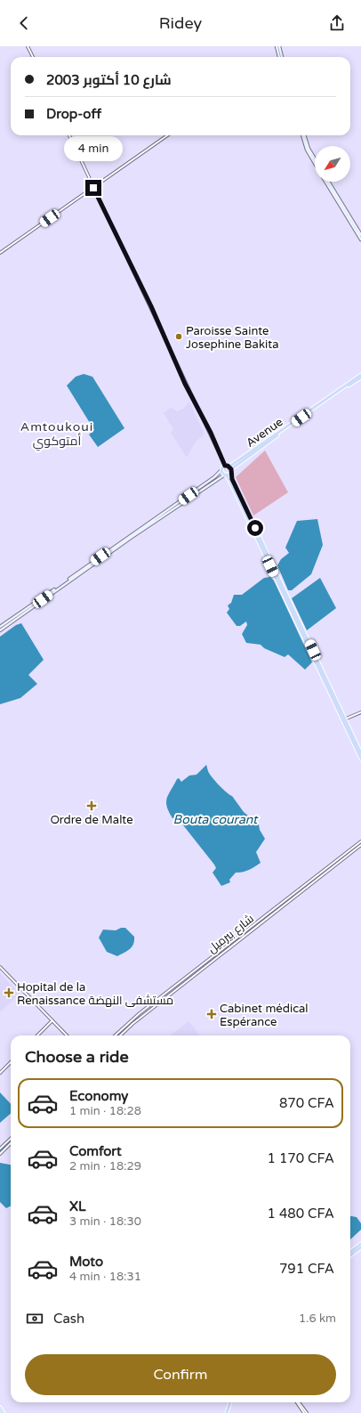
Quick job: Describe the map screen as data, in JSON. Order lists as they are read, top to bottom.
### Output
{
  "streets": {
    "highway": ["Avenue"],
    "street": ["شارع بيرميل"]
  },
  "districts": ["Amtoukoui أمتوكوي"],
  "water": ["Bouta courant"],
  "places": {
    "other": ["Paroisse Sainte Josephine Bakita"],
    "health": ["Ordre de Malte", "Hopital de la Renaissance مستشفى النهضة", "Cabinet médical Espérance"]
  },
  "north": "bottom left",
  "page": {
    "header": "Ridey",
    "banner": ["شارع 10 أكتوبر 2003", "Drop-off"],
    "bubble": "4 min",
    "heading": "Choose a ride",
    "list": [
      {
        "name": "Economy",
        "note": "1 min · 18:28",
        "value": "870 CFA"
      },
      {
        "name": "Comfort",
        "note": "2 min · 18:29",
        "value": "1 170 CFA"
      },
      {
        "name": "XL",
        "note": "3 min · 18:30",
        "value": "1 480 CFA"
      },
      {
        "name": "Moto",
        "note": "4 min · 18:31",
        "value": "791 CFA"
      }
    ],
    "pay": ["Cash", "1.6 km"],
    "buttons": "Confirm"
  }
}
